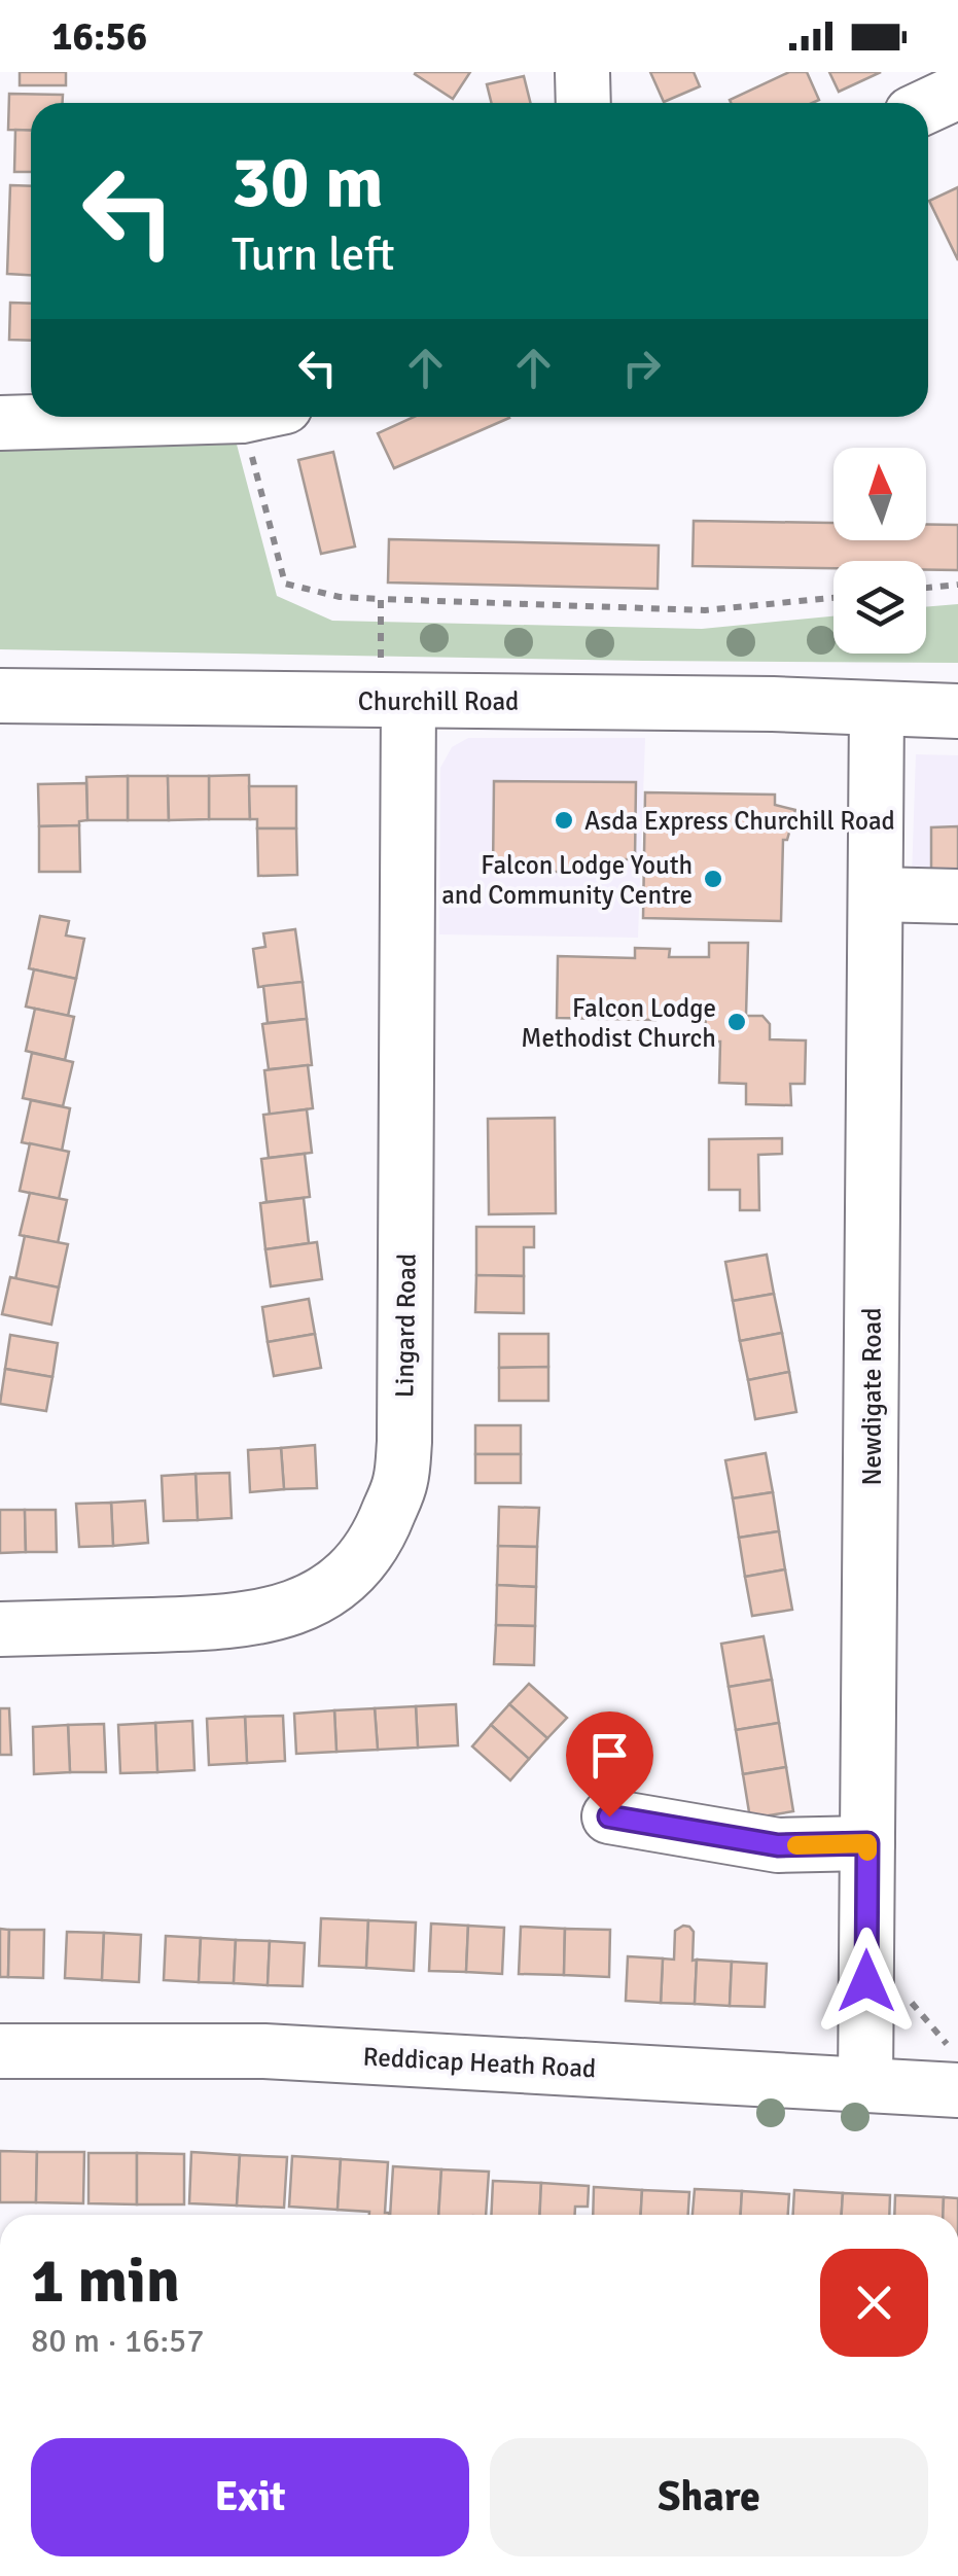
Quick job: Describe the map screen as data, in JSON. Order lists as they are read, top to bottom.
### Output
{
  "streets": {
    "street": [
      "Churchill Road",
      "Lingard Road",
      "Newdigate Road",
      "Reddicap Heath Road"
    ]
  },
  "crossings": [
    ["Churchill Road", "Lingard Road"],
    ["Churchill Road", "Newdigate Road"],
    ["Newdigate Road", "Reddicap Heath Road"]
  ],
  "places": ["Asda Express Churchill Road", "Falcon Lodge Youth and Community Centre", "Falcon Lodge Methodist Church"],
  "north": "top",
  "page": {
    "status": "16:56",
    "turn": ["30 m", "Turn left"],
    "heading": ["1 min", "80 m · 16:57"],
    "buttons": ["Exit", "Share"]
  }
}
